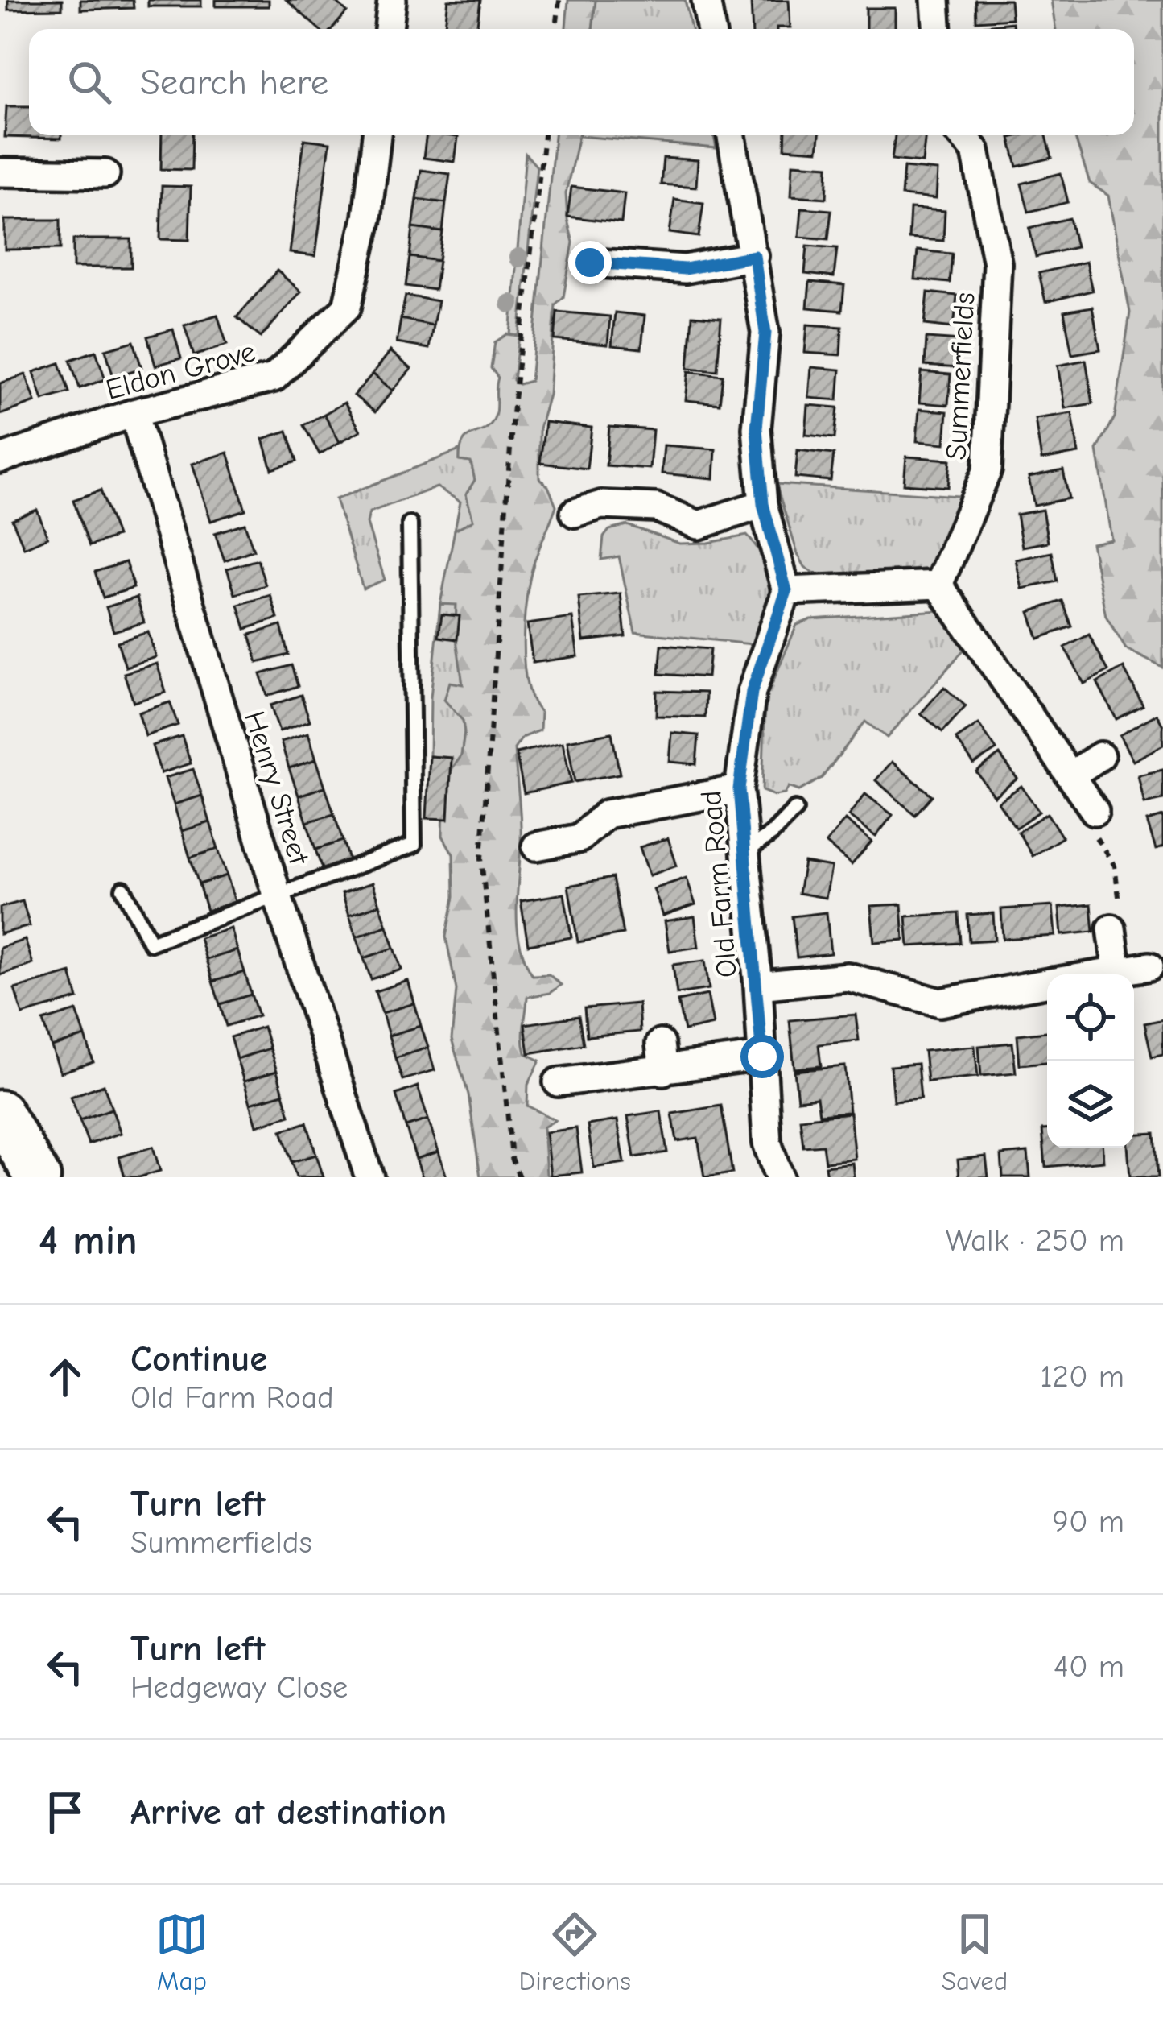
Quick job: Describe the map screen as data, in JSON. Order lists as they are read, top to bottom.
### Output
{
  "streets": {
    "street": [
      "Eldon Grove",
      "Summerfields",
      "Henry Street",
      "Old Farm Road"
    ]
  },
  "crossings": [
    ["Eldon Grove", "Henry Street"]
  ],
  "page": {
    "search": "Search here",
    "heading": ["4 min", "Walk · 250 m"],
    "list": [
      ["Continue", "Old Farm Road", "120 m"],
      ["Turn left", "Summerfields", "90 m"],
      ["Turn left", "Hedgeway Close", "40 m"],
      "Arrive at destination"
    ],
    "nav": ["Map", "Directions", "Saved"]
  }
}
